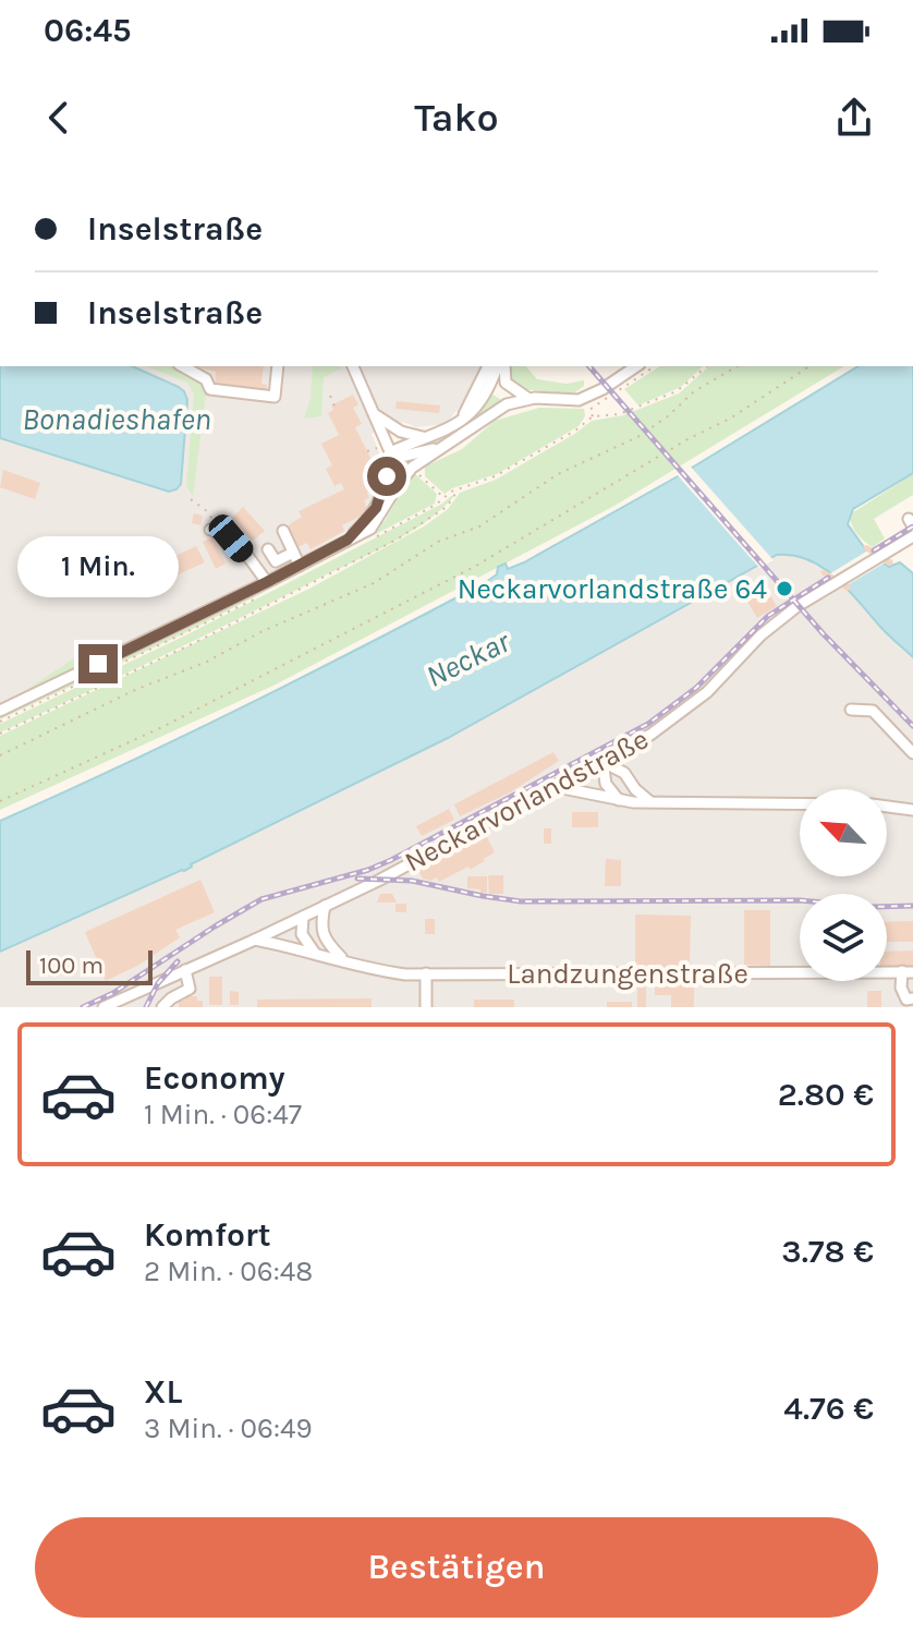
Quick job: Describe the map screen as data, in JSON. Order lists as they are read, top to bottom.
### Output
{
  "streets": {
    "street": ["Neckarvorlandstraße", "Landzungenstraße"]
  },
  "crossings": [
    ["Neckarvorlandstraße", "Landzungenstraße"]
  ],
  "water": ["Bonadieshafen", "Neckar"],
  "places": ["Neckarvorlandstraße 64"],
  "scale_bar": "100 m",
  "north": "top left",
  "page": {
    "status": "06:45",
    "header": "Tako",
    "banner": ["Inselstraße", "Inselstraße"],
    "bubble": "1 Min.",
    "scale": "100 m",
    "list": [
      {
        "name": "Economy",
        "note": "1 Min. · 06:47",
        "value": "2.80 €"
      },
      {
        "name": "Komfort",
        "note": "2 Min. · 06:48",
        "value": "3.78 €"
      },
      {
        "name": "XL",
        "note": "3 Min. · 06:49",
        "value": "4.76 €"
      }
    ],
    "buttons": "Bestätigen"
  }
}
